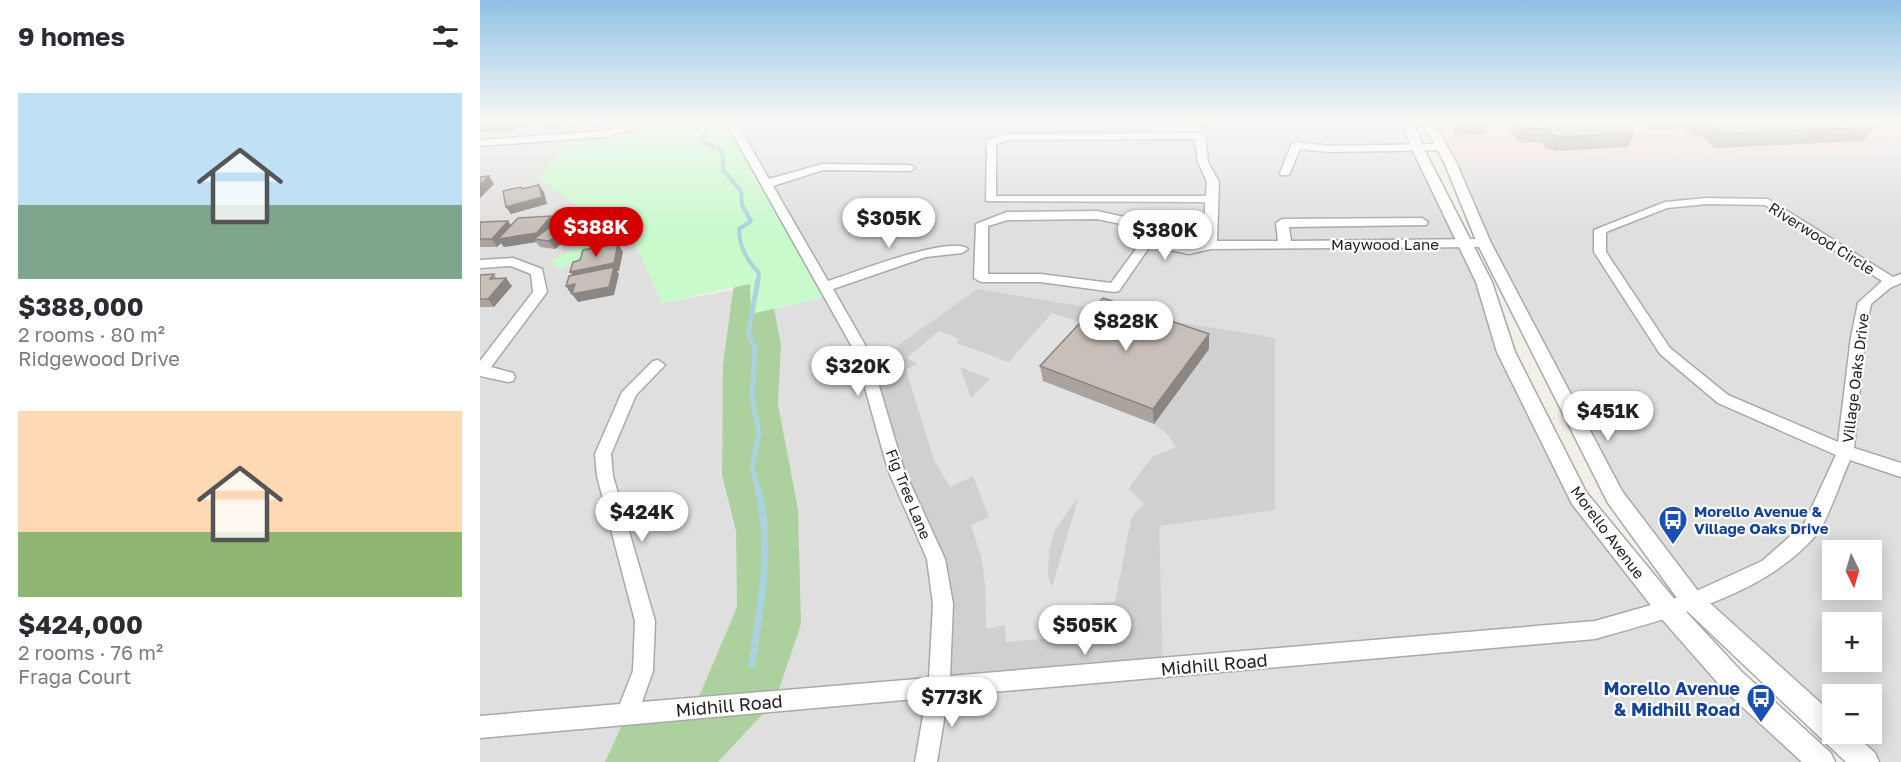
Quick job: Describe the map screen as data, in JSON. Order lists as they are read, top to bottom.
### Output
{
  "streets": {
    "street": [
      "Riverwood Circle",
      "Maywood Lane",
      "Village Oaks Drive",
      "Fig Tree Lane",
      "Morello Avenue",
      "Midhill Road"
    ]
  },
  "crossings": [
    ["Riverwood Circle", "Village Oaks Drive"],
    ["Maywood Lane", "Morello Avenue"],
    ["Village Oaks Drive", "Morello Avenue"],
    ["Village Oaks Drive", "Midhill Road"],
    ["Fig Tree Lane", "Midhill Road"],
    ["Morello Avenue", "Midhill Road"]
  ],
  "places": {
    "bus stop": ["Morello Avenue & Village Oaks Drive", "Morello Avenue & Midhill Road"]
  },
  "north": "bottom",
  "page": {
    "heading": "9 homes",
    "list": [
      {
        "name": "$388,000",
        "note": "2 rooms · 80 m² · Ridgewood Drive"
      },
      {
        "name": "$424,000",
        "note": "2 rooms · 76 m² · Fraga Court"
      }
    ],
    "price": [
      "$305K",
      "$388K",
      "$380K",
      "$828K",
      "$320K",
      "$451K",
      "$424K",
      "$505K",
      "$773K"
    ],
    "map_buttons": ["+", "−"]
  }
}
